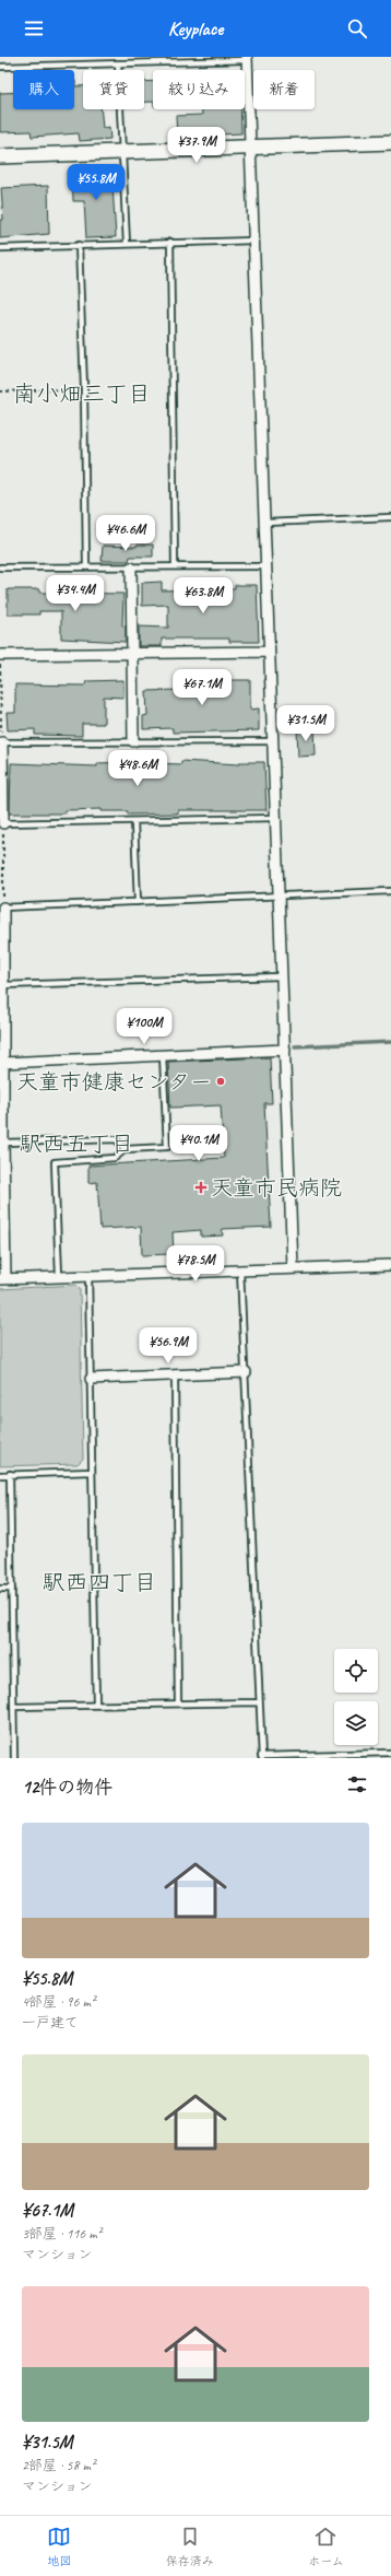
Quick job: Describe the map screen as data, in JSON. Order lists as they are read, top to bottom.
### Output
{
  "districts": ["南小畑三丁目", "駅西五丁目", "駅西四丁目"],
  "places": {
    "other": ["天童市健康センター"],
    "health": ["天童市民病院"]
  },
  "page": {
    "header": "Keyplace",
    "chip": [
      "購入",
      "賃貸",
      "絞り込み",
      "新着"
    ],
    "price": [
      "¥37.9M",
      "¥55.8M",
      "¥46.6M",
      "¥34.4M",
      "¥63.8M",
      "¥67.1M",
      "¥31.5M",
      "¥48.6M",
      "¥100M",
      "¥40.1M",
      "¥78.5M",
      "¥56.9M"
    ],
    "heading": "12件の物件",
    "list": [
      {
        "name": "¥55.8M",
        "note": "4部屋 · 96 m² · 一戸建て"
      },
      {
        "name": "¥67.1M",
        "note": "3部屋 · 116 m² · マンション"
      },
      {
        "name": "¥31.5M",
        "note": "2部屋 · 58 m² · マンション"
      }
    ],
    "tabs": ["地図", "保存済み", "ホーム"]
  }
}
